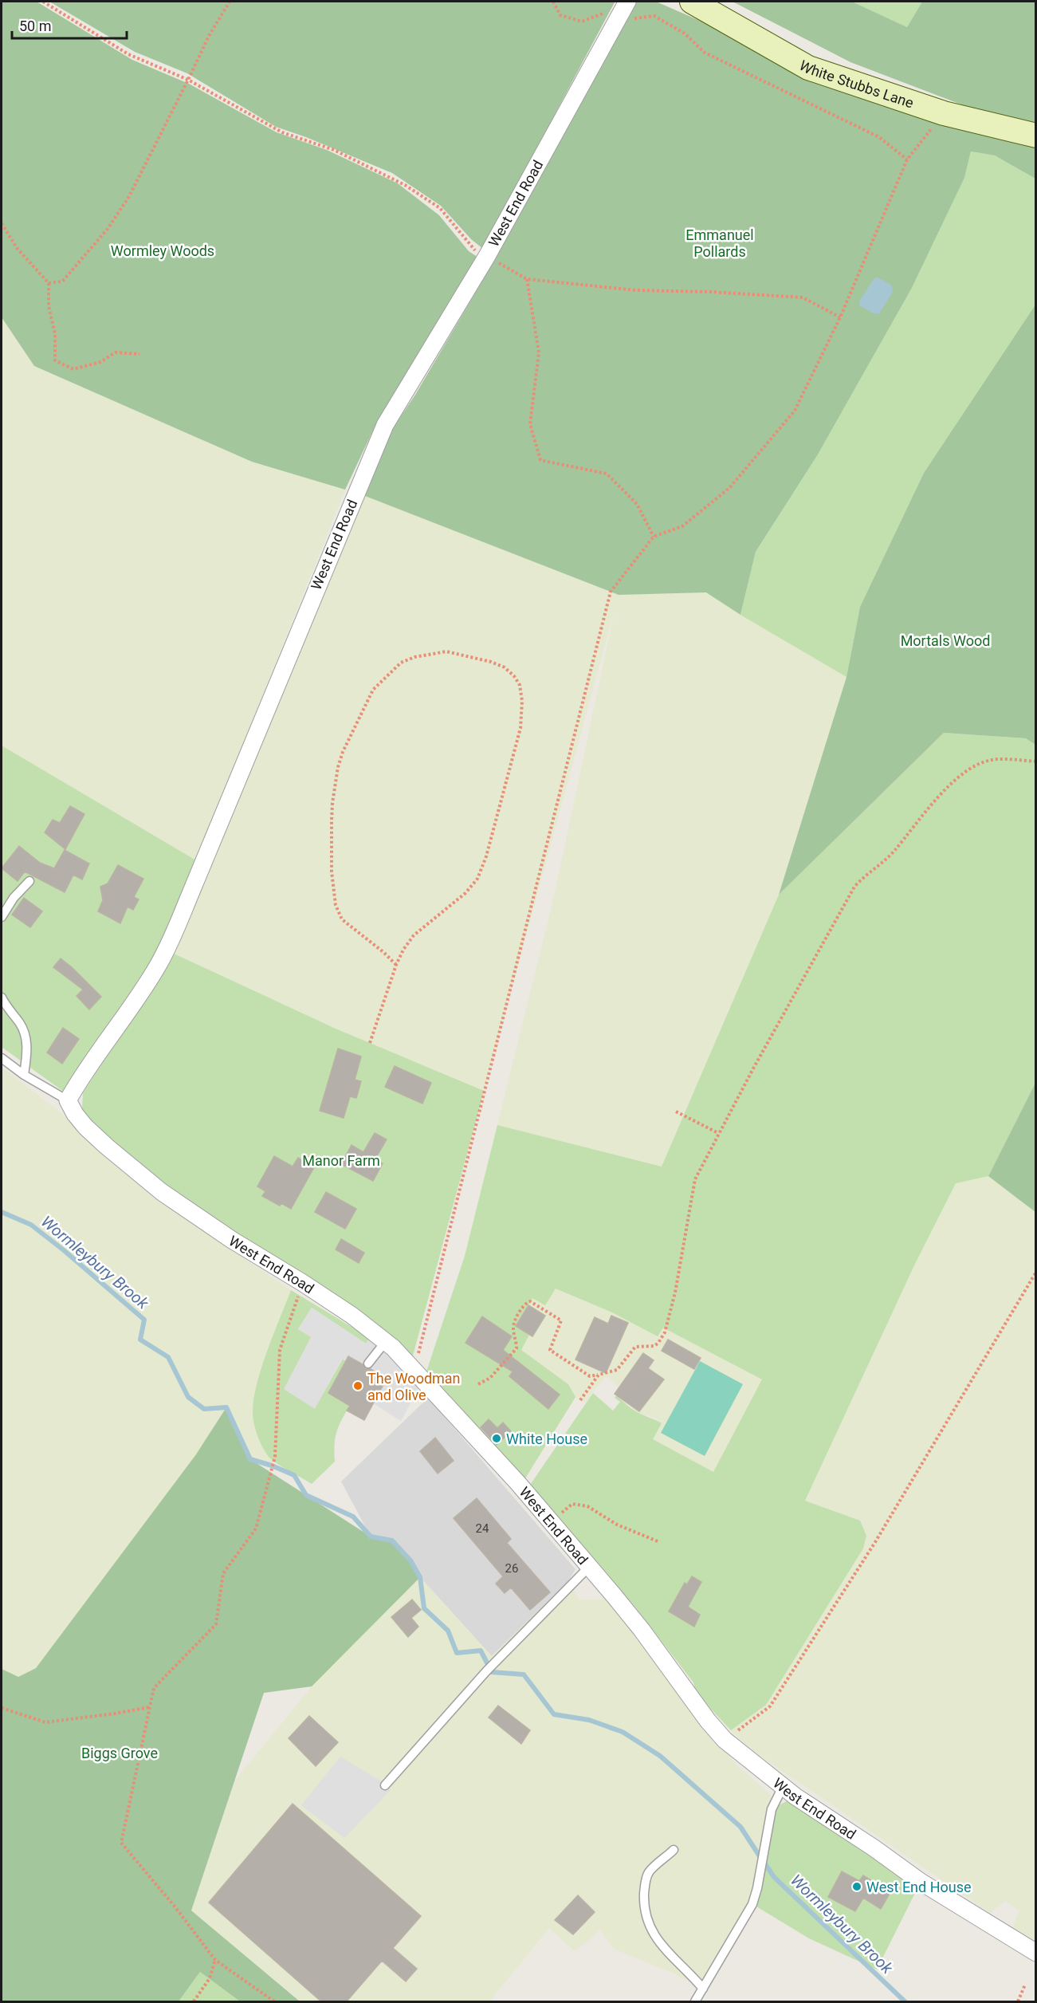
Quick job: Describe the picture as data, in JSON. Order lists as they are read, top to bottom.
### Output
{
  "streets": {
    "street": ["White Stubbs Lane", "West End Road"]
  },
  "water": ["Wormleybury Brook"],
  "parks": [
    "Emmanuel Pollards",
    "Wormley Woods",
    "Mortals Wood",
    "Manor Farm",
    "Biggs Grove"
  ],
  "places": ["The Woodman and Olive", "White House", "West End House"],
  "house_numbers": ["24", "26"],
  "scale_bar": "50 m"
}
